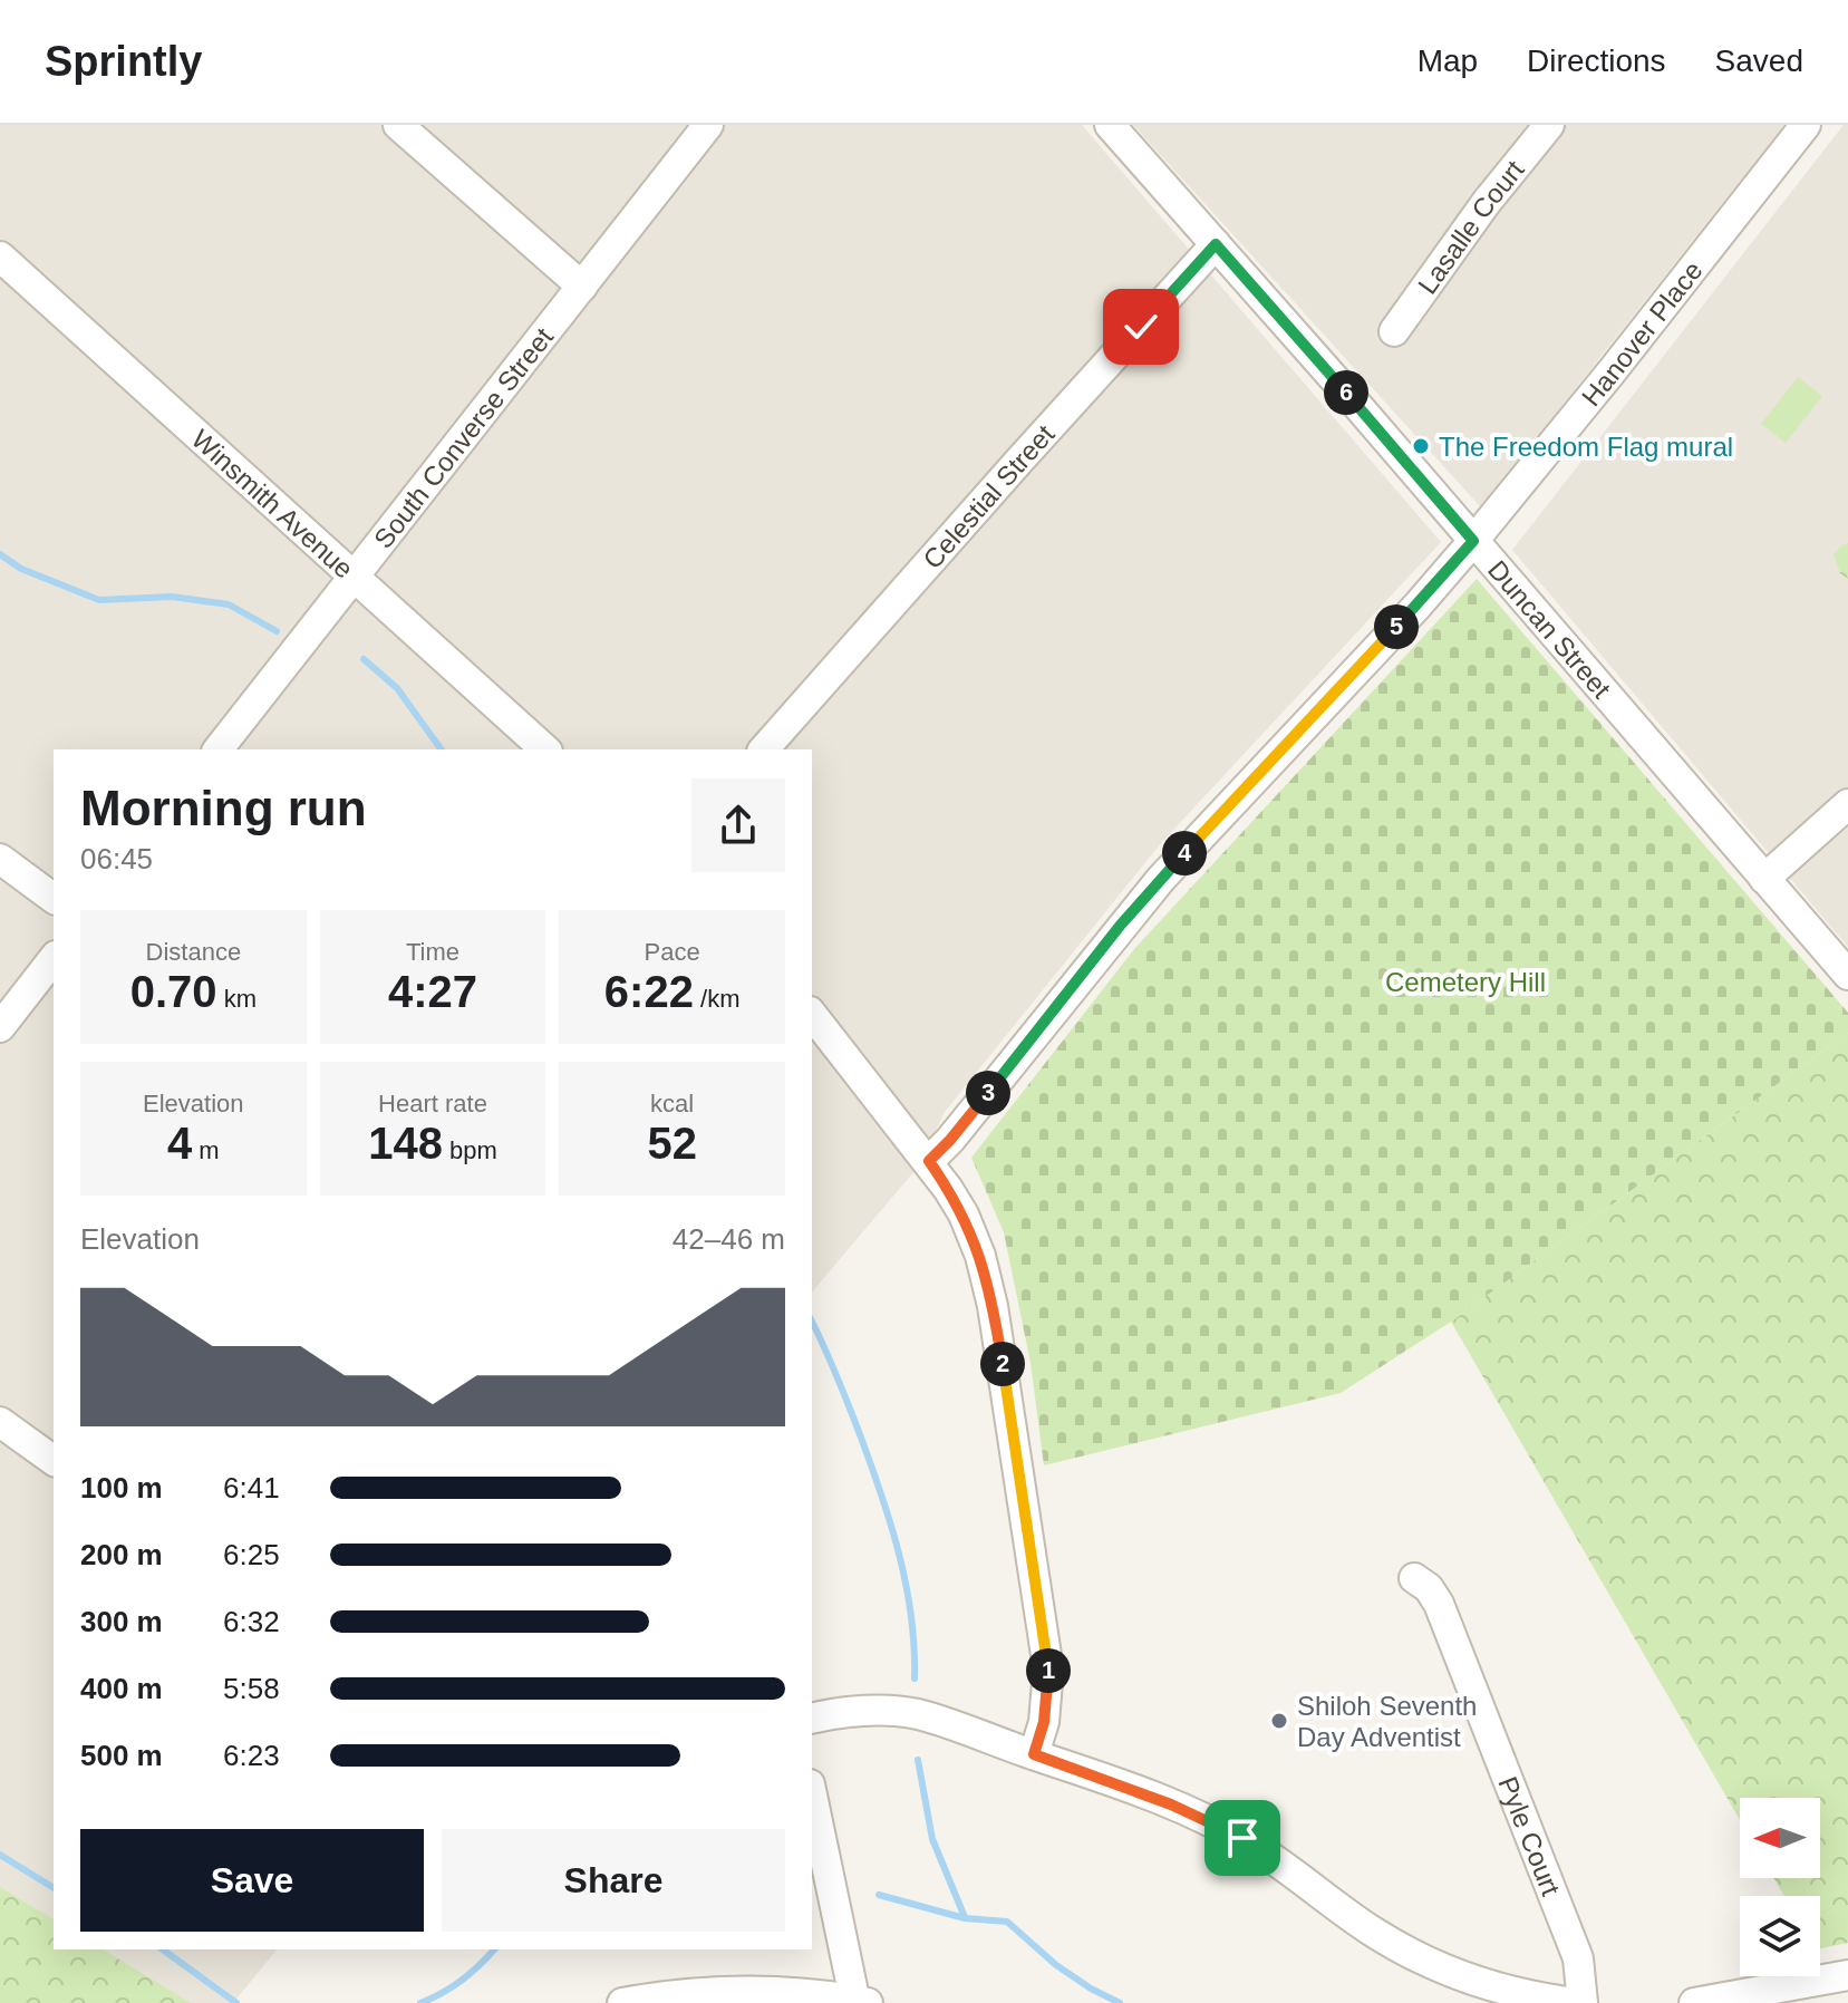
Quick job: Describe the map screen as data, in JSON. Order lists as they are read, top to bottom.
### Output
{
  "streets": {
    "street": [
      "Lasalle Court",
      "Hanover Place",
      "South Converse Street",
      "Celestial Street",
      "Winsmith Avenue",
      "Duncan Street",
      "Pyle Court"
    ]
  },
  "crossings": [
    ["Hanover Place", "Duncan Street"],
    ["South Converse Street", "Winsmith Avenue"],
    ["Celestial Street", "Duncan Street"]
  ],
  "parks": ["Cemetery Hill"],
  "places": ["The Freedom Flag mural", "Shiloh Seventh Day Adventist"],
  "north": "left",
  "page": {
    "header": "Sprintly",
    "nav": ["Map", "Directions", "Saved"],
    "pins": [
      "6",
      "5",
      "4",
      "3",
      "2",
      "1"
    ],
    "heading": ["Morning run", "06:45"],
    "stats": [
      ["Distance", "0.70 km"],
      ["Time", "4:27"],
      ["Pace", "6:22 /km"],
      ["Elevation", "4 m"],
      ["Heart rate", "148 bpm"],
      ["kcal", "52"]
    ],
    "chart": ["Elevation", "42–46 m"],
    "list": [
      {
        "name": "100 m",
        "note": "6:41"
      },
      {
        "name": "200 m",
        "note": "6:25"
      },
      {
        "name": "300 m",
        "note": "6:32"
      },
      {
        "name": "400 m",
        "note": "5:58"
      },
      {
        "name": "500 m",
        "note": "6:23"
      }
    ],
    "buttons": ["Save", "Share"]
  }
}
